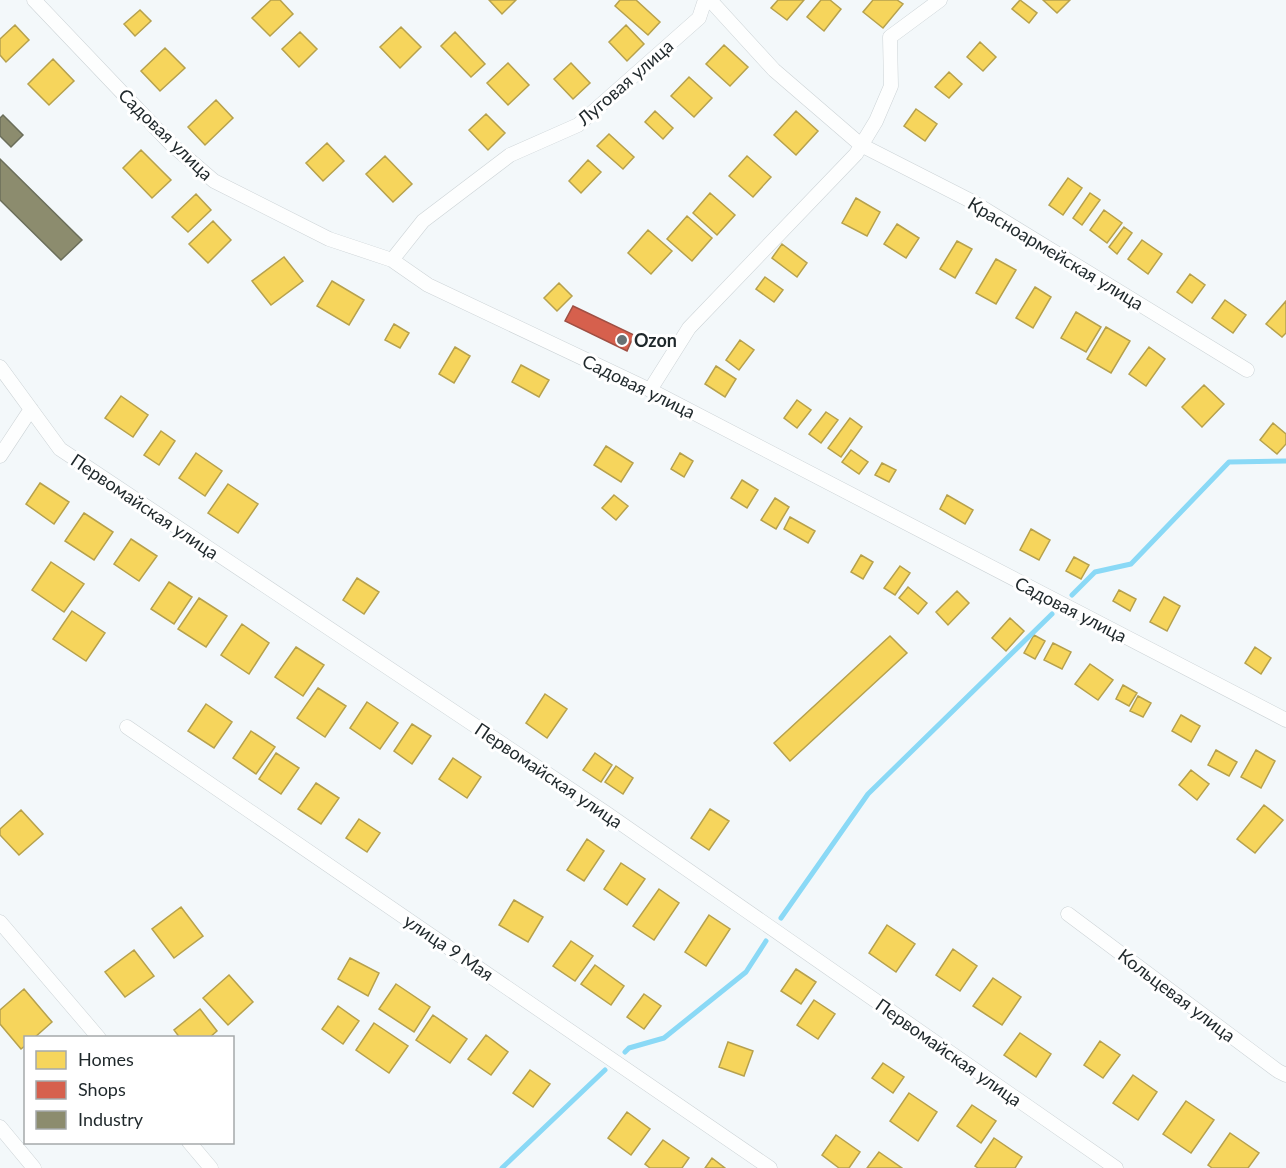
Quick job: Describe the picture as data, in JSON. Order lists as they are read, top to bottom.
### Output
{
  "streets": {
    "street": [
      "Луговая улица",
      "Садовая улица",
      "Красноармейская улица",
      "Первомайская улица",
      "улица 9 Мая",
      "Кольцевая улица"
    ]
  },
  "crossings": [
    ["Луговая улица", "Садовая улица"]
  ],
  "places": ["Ozon"],
  "legend": ["Homes", "Shops", "Industry"]
}
